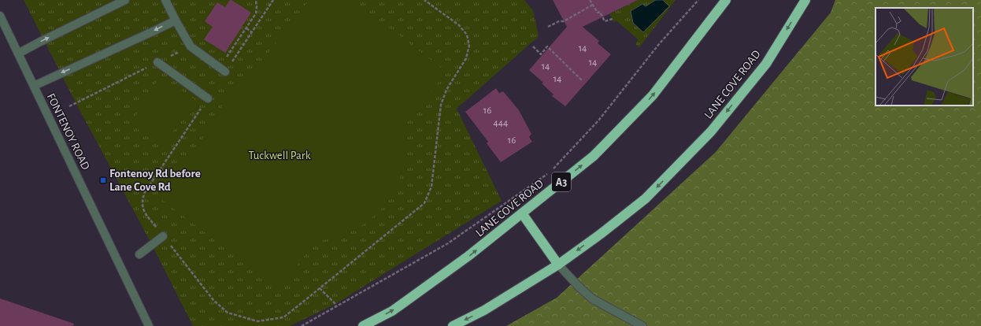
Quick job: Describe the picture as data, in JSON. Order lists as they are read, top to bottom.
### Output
{
  "streets": {
    "highway": ["LANE COVE ROAD", "A3"],
    "street": ["FONTENOY ROAD"]
  },
  "parks": ["Tuckwell Park"],
  "places": {
    "transit": ["Fontenoy Rd before Lane Cove Rd"]
  },
  "house_numbers": [
    "14",
    "14",
    "14",
    "14",
    "16",
    "444",
    "16"
  ]
}
